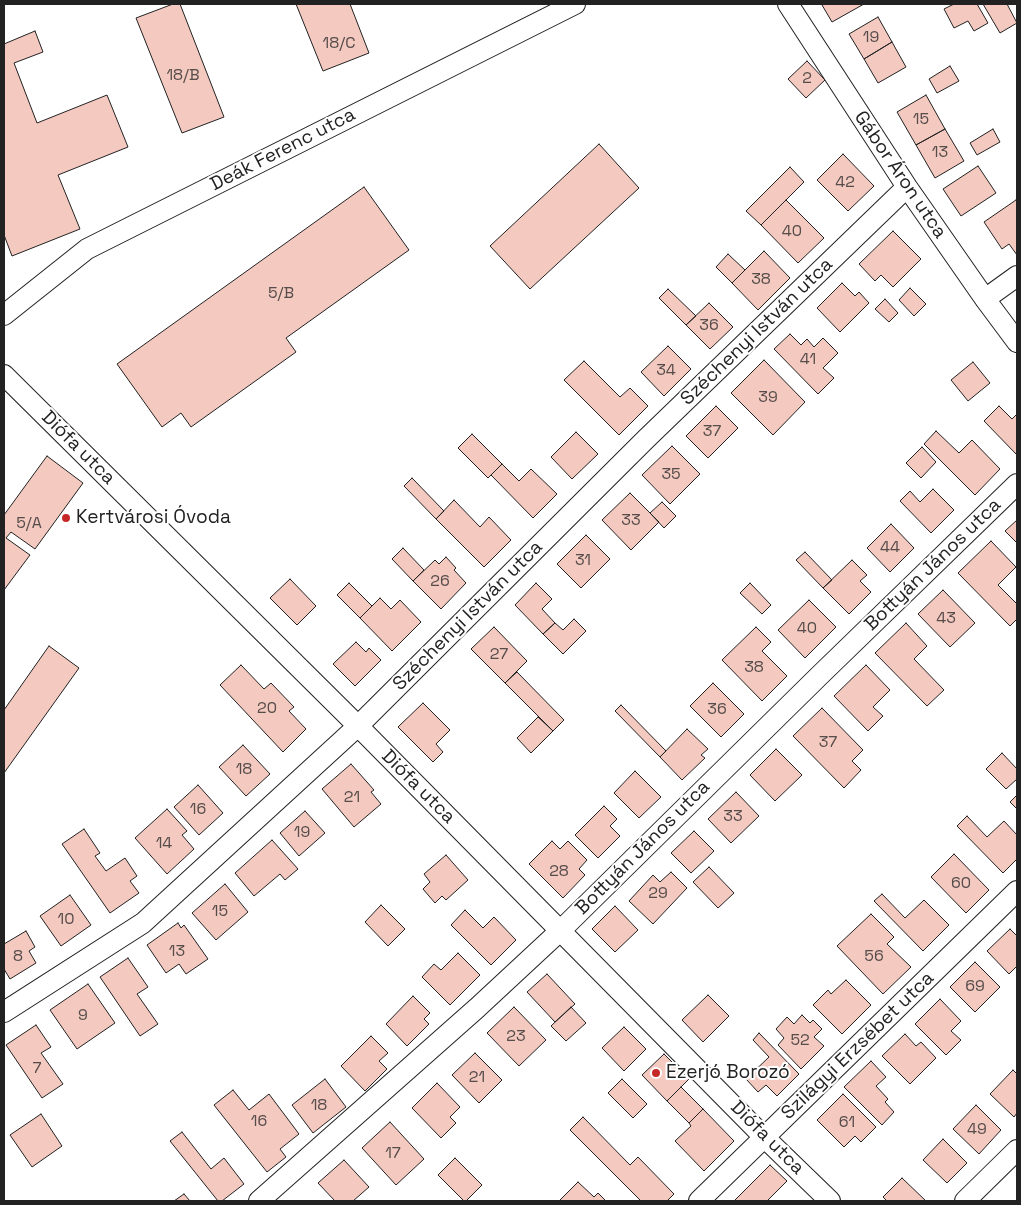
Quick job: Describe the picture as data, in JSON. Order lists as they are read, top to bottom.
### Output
{
  "streets": {
    "street": [
      "Deák Ferenc utca",
      "Gábor Áron utca",
      "Széchenyi István utca",
      "Diófa utca",
      "Bottyán János utca",
      "Szilágyi Erzsébet utca"
    ]
  },
  "crossings": [
    ["Gábor Áron utca", "Széchenyi István utca"],
    ["Széchenyi István utca", "Diófa utca"],
    ["Diófa utca", "Bottyán János utca"],
    ["Diófa utca", "Szilágyi Erzsébet utca"]
  ],
  "places": ["Kertvárosi Óvoda", "Ezerjó Borozó"],
  "house_numbers": [
    "19",
    "18/C",
    "18/B",
    "2",
    "15",
    "13",
    "42",
    "40",
    "38",
    "5/B",
    "36",
    "41",
    "34",
    "39",
    "37",
    "35",
    "33",
    "5/A",
    "44",
    "31",
    "26",
    "43",
    "40",
    "27",
    "38",
    "20",
    "36",
    "37",
    "18",
    "21",
    "16",
    "33",
    "19",
    "14",
    "28",
    "60",
    "29",
    "15",
    "10",
    "13",
    "8",
    "56",
    "69",
    "9",
    "23",
    "52",
    "7",
    "21",
    "18",
    "16",
    "61",
    "49",
    "17"
  ]
}
